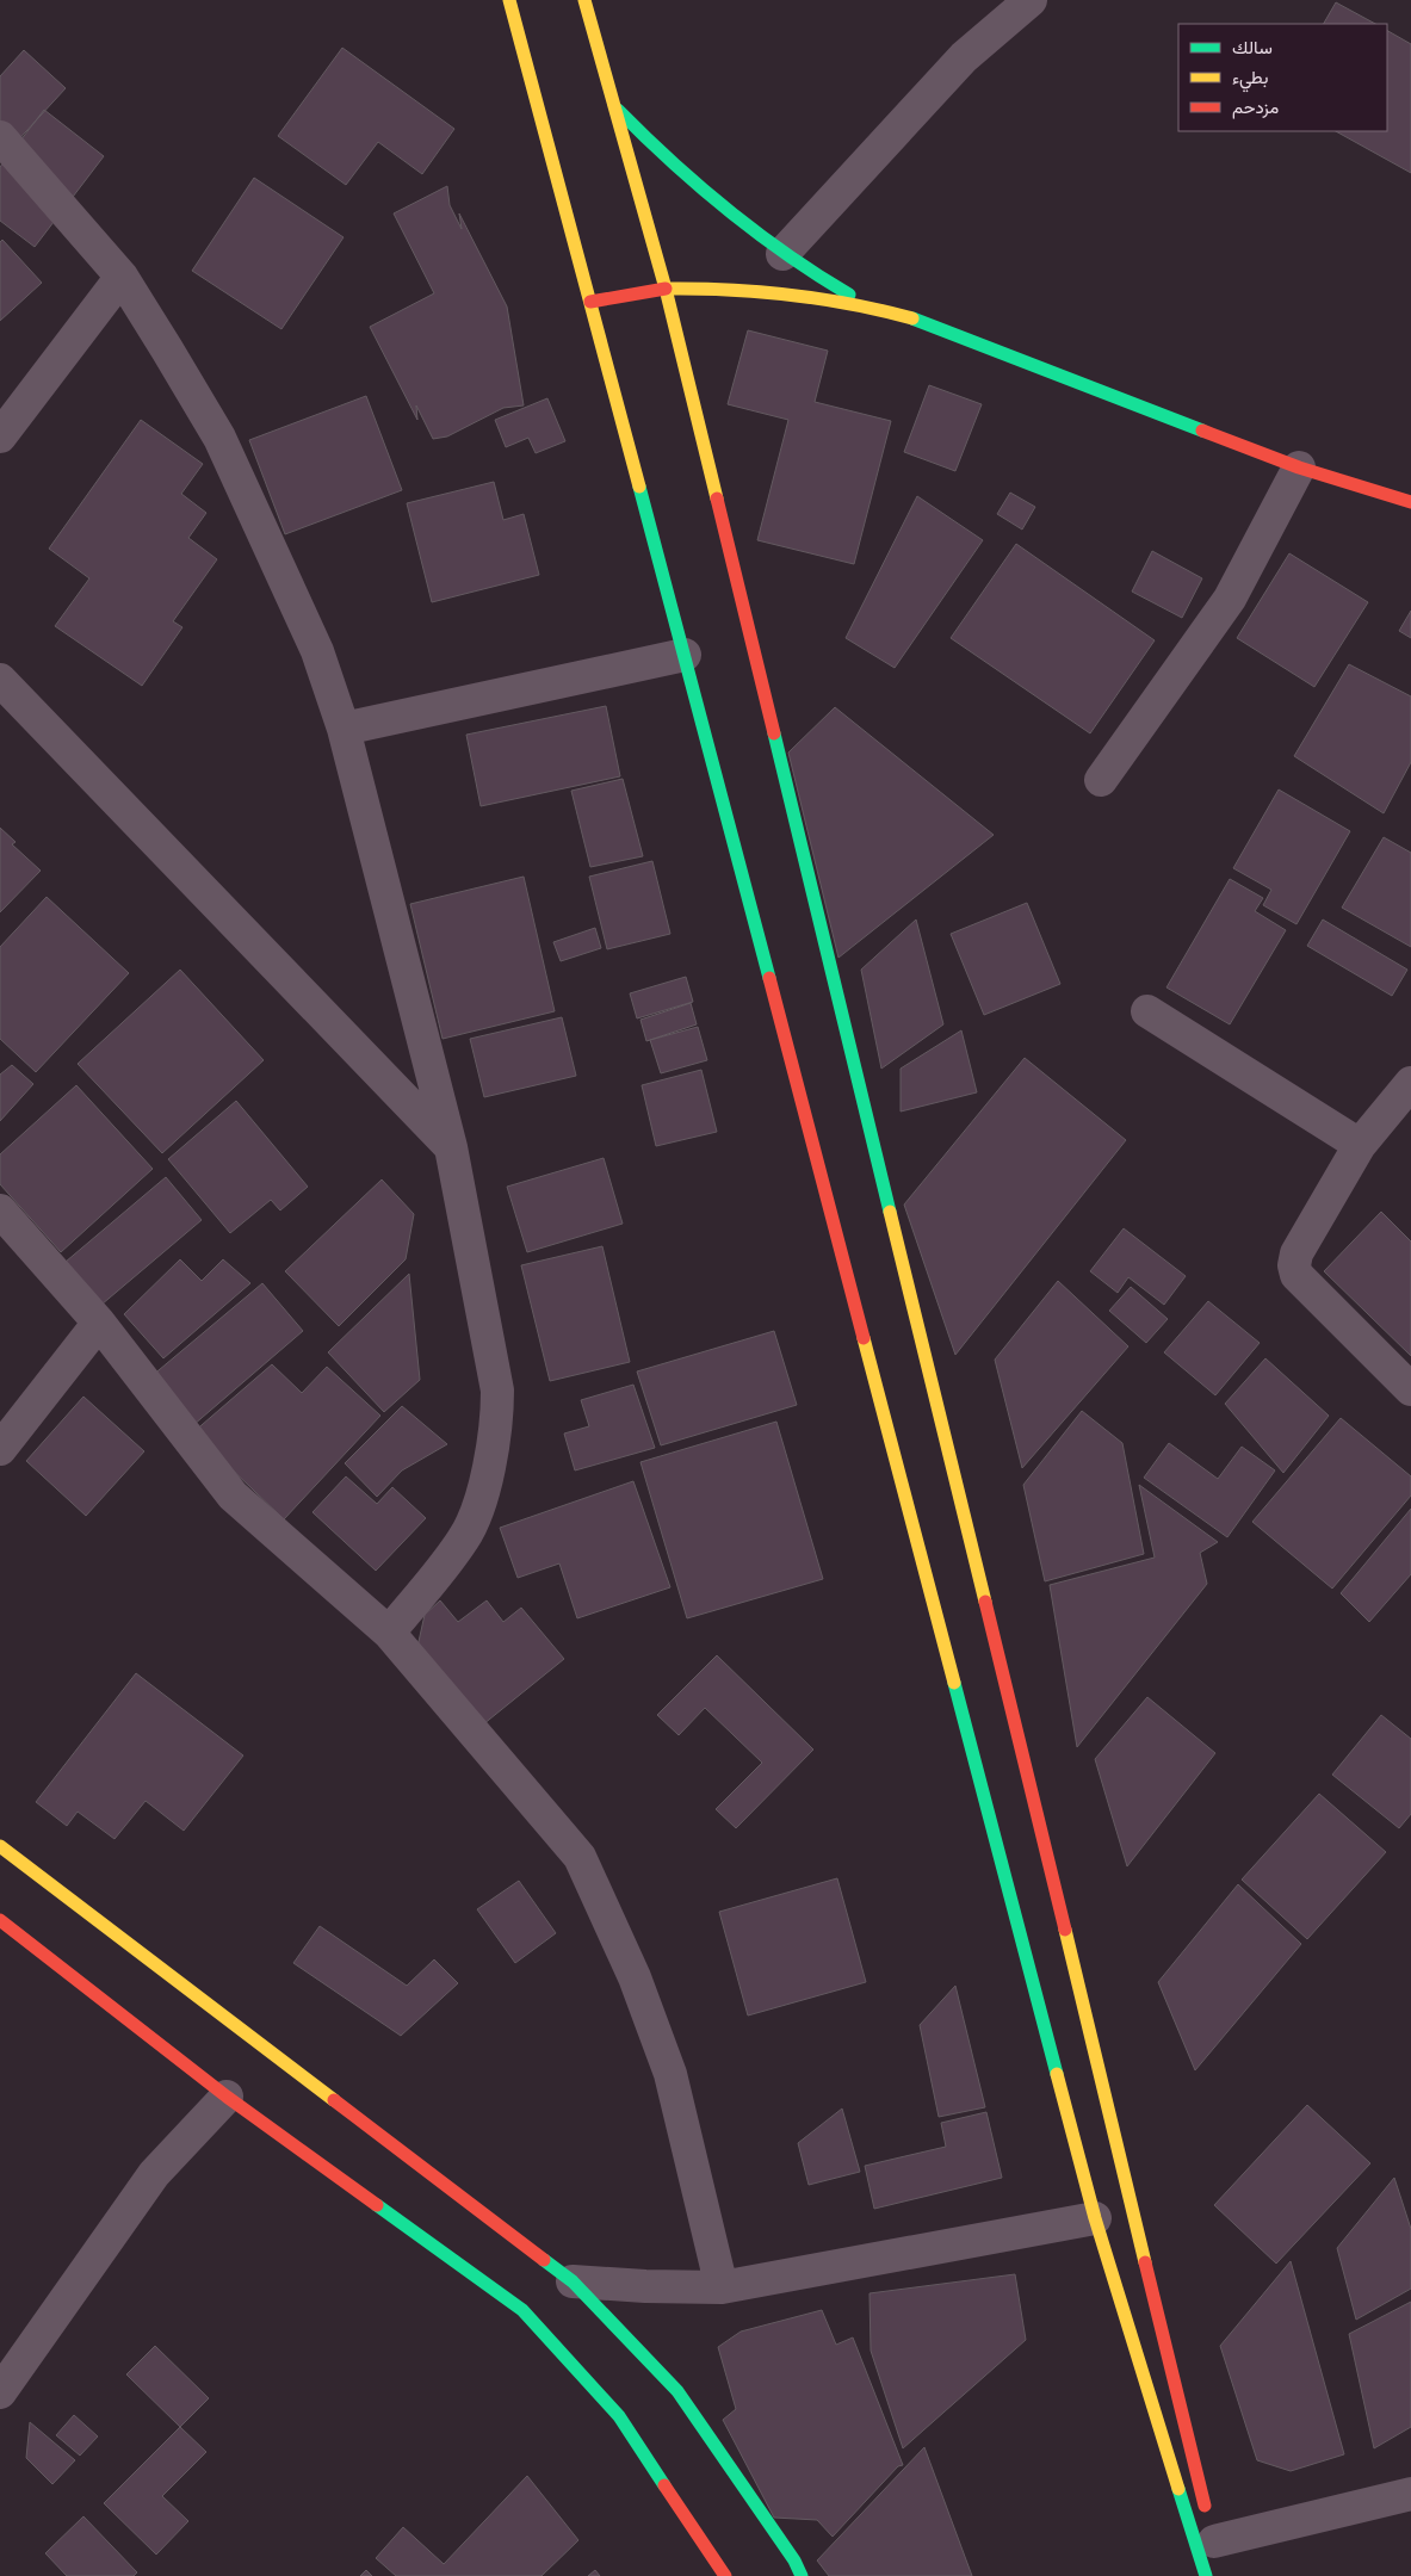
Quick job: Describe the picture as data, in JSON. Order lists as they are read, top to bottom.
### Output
{
  "legend": ["سالك", "بطيء", "مزدحم"]
}
